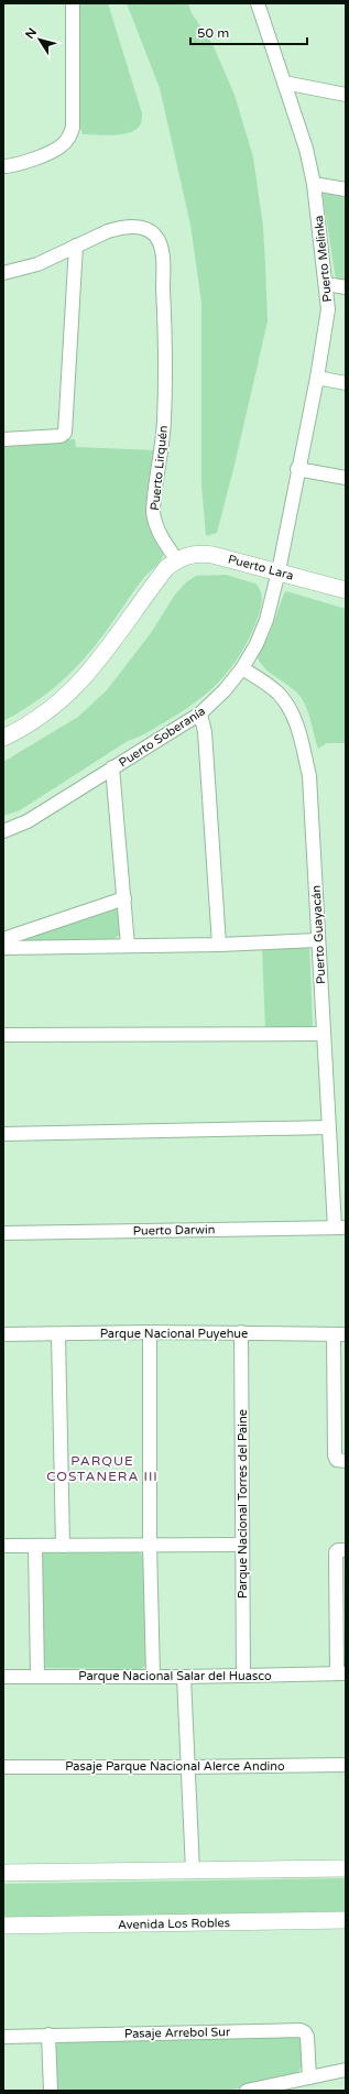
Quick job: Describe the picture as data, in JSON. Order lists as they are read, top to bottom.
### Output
{
  "streets": {
    "street": [
      "Puerto Melinka",
      "Puerto Lirquén",
      "Puerto Lara",
      "Puerto Soberanía",
      "Puerto Guayacán",
      "Puerto Darwin",
      "Parque Nacional Puyehue",
      "Parque Nacional Torres del Paine",
      "Parque Nacional Salar del Huasco",
      "Pasaje Parque Nacional Alerce Andino",
      "Avenida Los Robles",
      "Pasaje Arrebol Sur"
    ]
  },
  "crossings": [
    ["Puerto Melinka", "Puerto Lara"],
    ["Puerto Melinka", "Puerto Soberanía"],
    ["Puerto Lirquén", "Puerto Lara"],
    ["Puerto Lara", "Puerto Soberanía"],
    ["Puerto Soberanía", "Puerto Guayacán"],
    ["Puerto Guayacán", "Puerto Darwin"],
    ["Parque Nacional Puyehue", "Parque Nacional Torres del Paine"],
    ["Parque Nacional Torres del Paine", "Parque Nacional Salar del Huasco"]
  ],
  "districts": ["PARQUE COSTANERA III"],
  "scale_bar": "50 m",
  "north": "top left"
}
